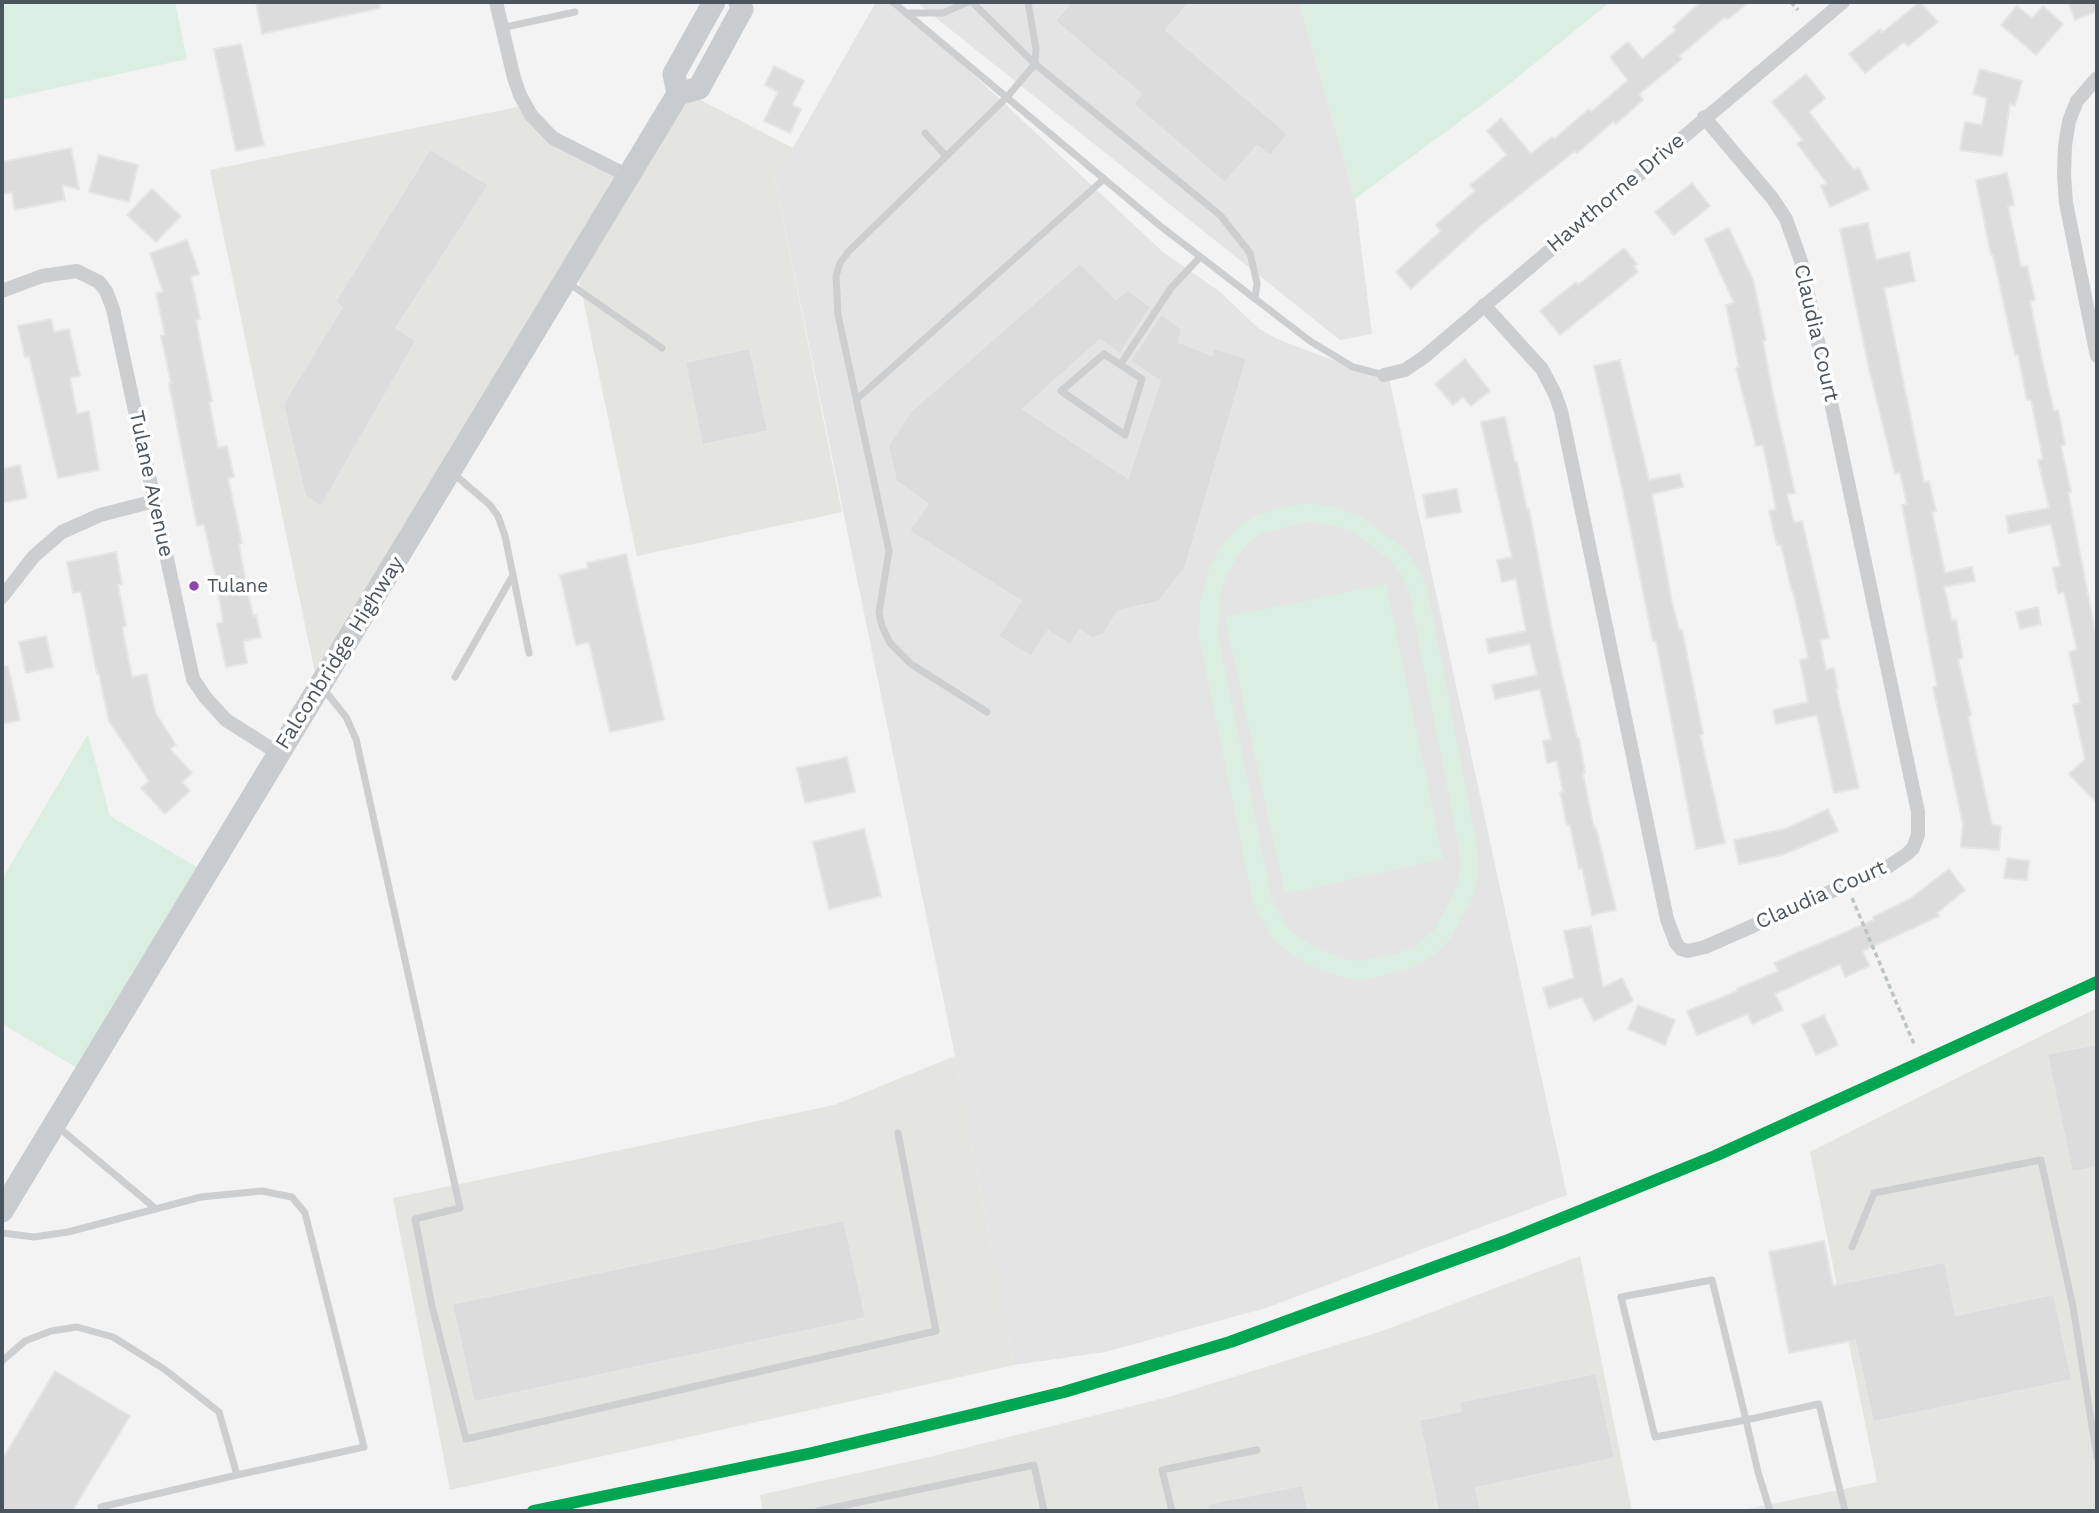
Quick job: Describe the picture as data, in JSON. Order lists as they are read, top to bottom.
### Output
{
  "streets": {
    "main road": ["Falconbridge Highway"],
    "street": ["Hawthorne Drive", "Claudia Court", "Tulane Avenue"]
  },
  "crossings": [
    ["Hawthorne Drive", "Claudia Court"],
    ["Tulane Avenue", "Falconbridge Highway"]
  ],
  "places": ["Tulane"]
}
